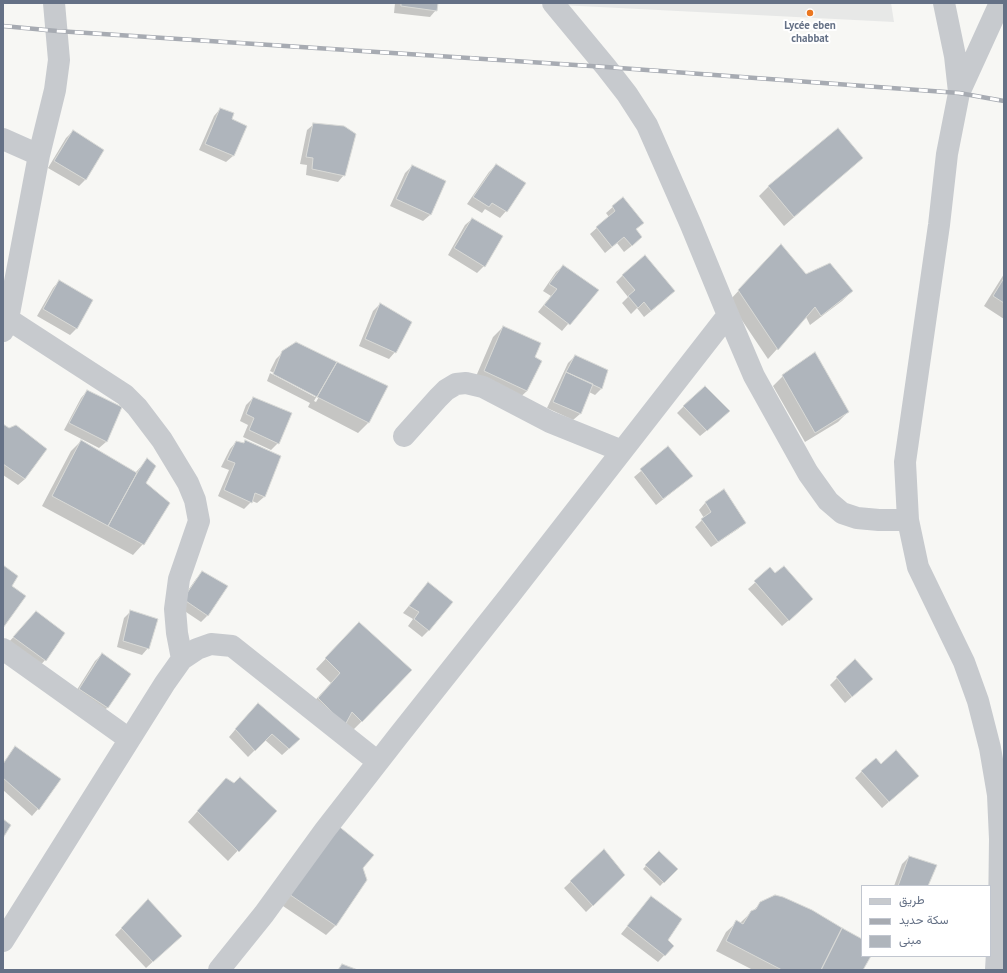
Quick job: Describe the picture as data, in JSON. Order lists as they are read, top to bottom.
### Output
{
  "places": ["Lycée eben chabbat"],
  "legend": ["طريق", "سكة حديد", "مبنى"]
}
